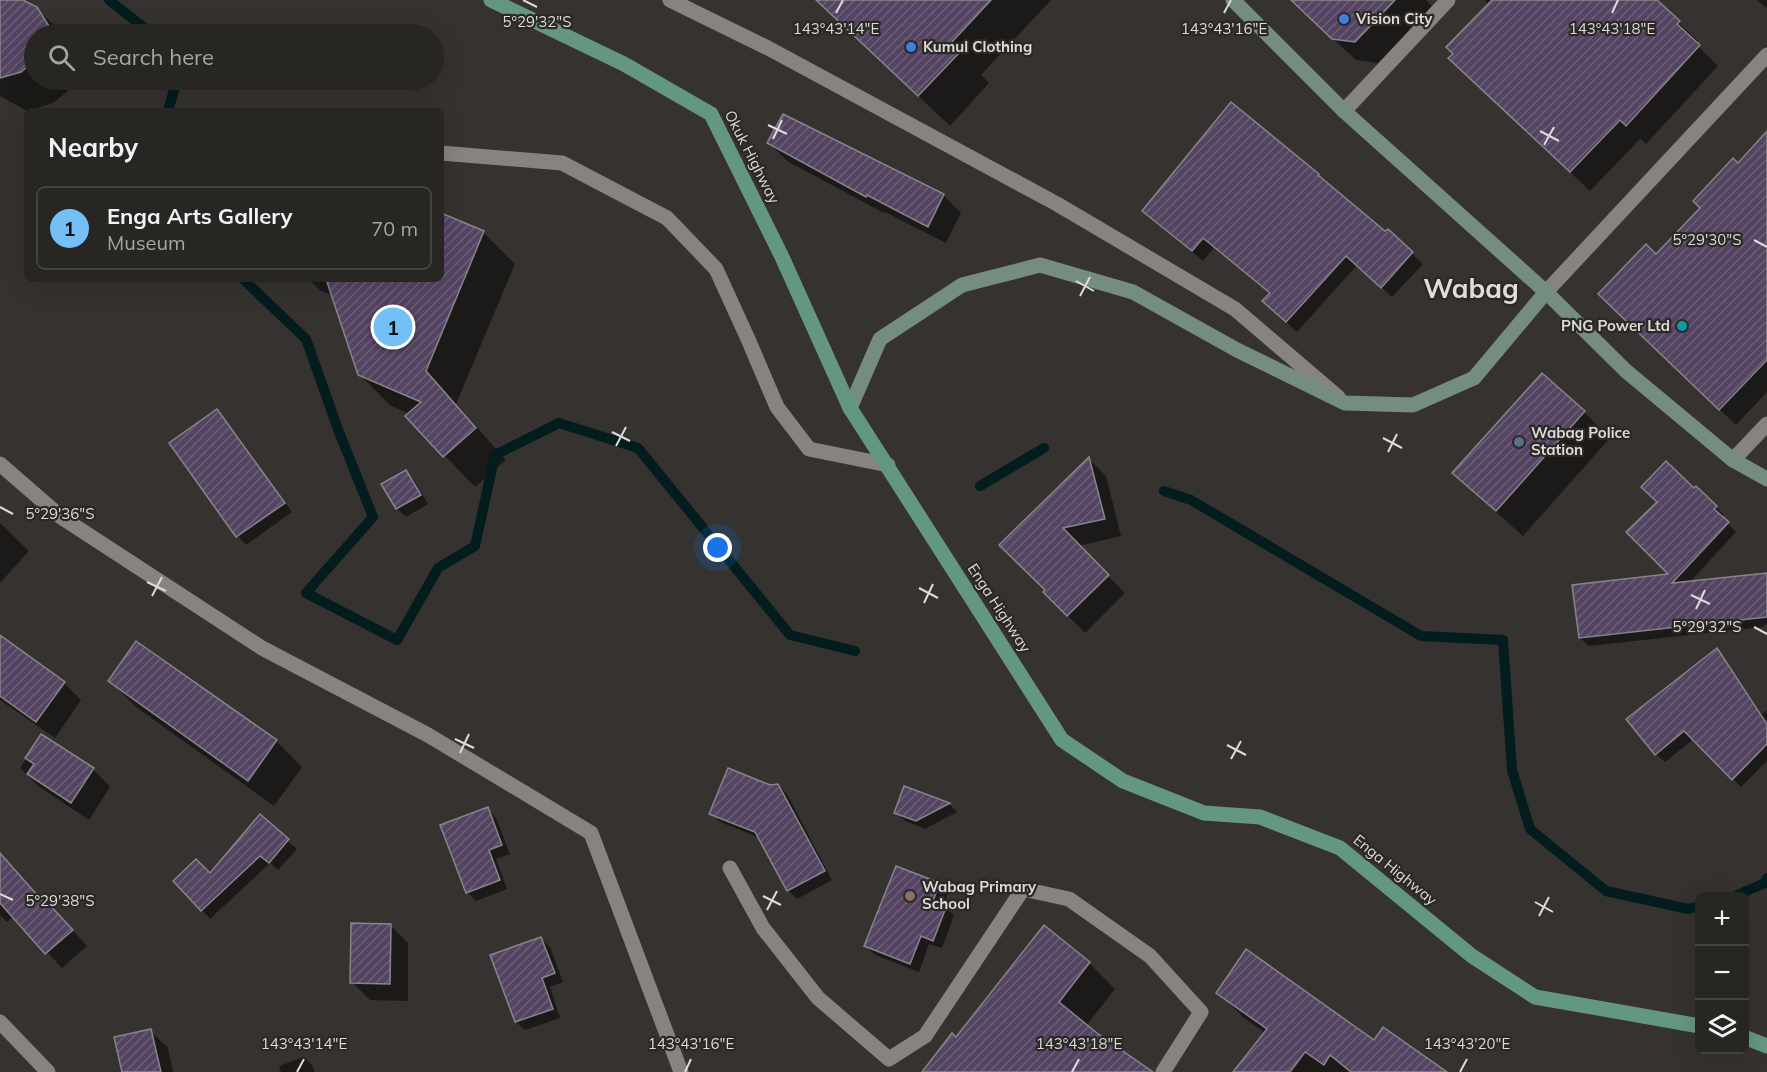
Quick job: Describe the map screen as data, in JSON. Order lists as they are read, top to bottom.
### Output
{
  "streets": {
    "main road": ["Okuk Highway", "Enga Highway"]
  },
  "crossings": [
    ["Okuk Highway", "Enga Highway"]
  ],
  "districts": ["Wabag"],
  "places": [
    "Vision City",
    "Kumul Clothing",
    "PNG Power Ltd",
    "Wabag Police Station",
    "Wabag Primary School"
  ],
  "page": {
    "search": "Search here",
    "heading": "Nearby",
    "list": [
      {
        "mark": "1",
        "name": "Enga Arts Gallery",
        "note": "Museum",
        "value": "70 m"
      }
    ],
    "pins": "1",
    "map_buttons": ["+", "−"]
  },
  "coordinates": [
    "5°29'32\"S",
    "143°43'14\"E",
    "143°43'16\"E",
    "143°43'18\"E",
    "5°29'30\"S",
    "5°29'36\"S",
    "5°29'38\"S",
    "143°43'20\"E"
  ]
}
